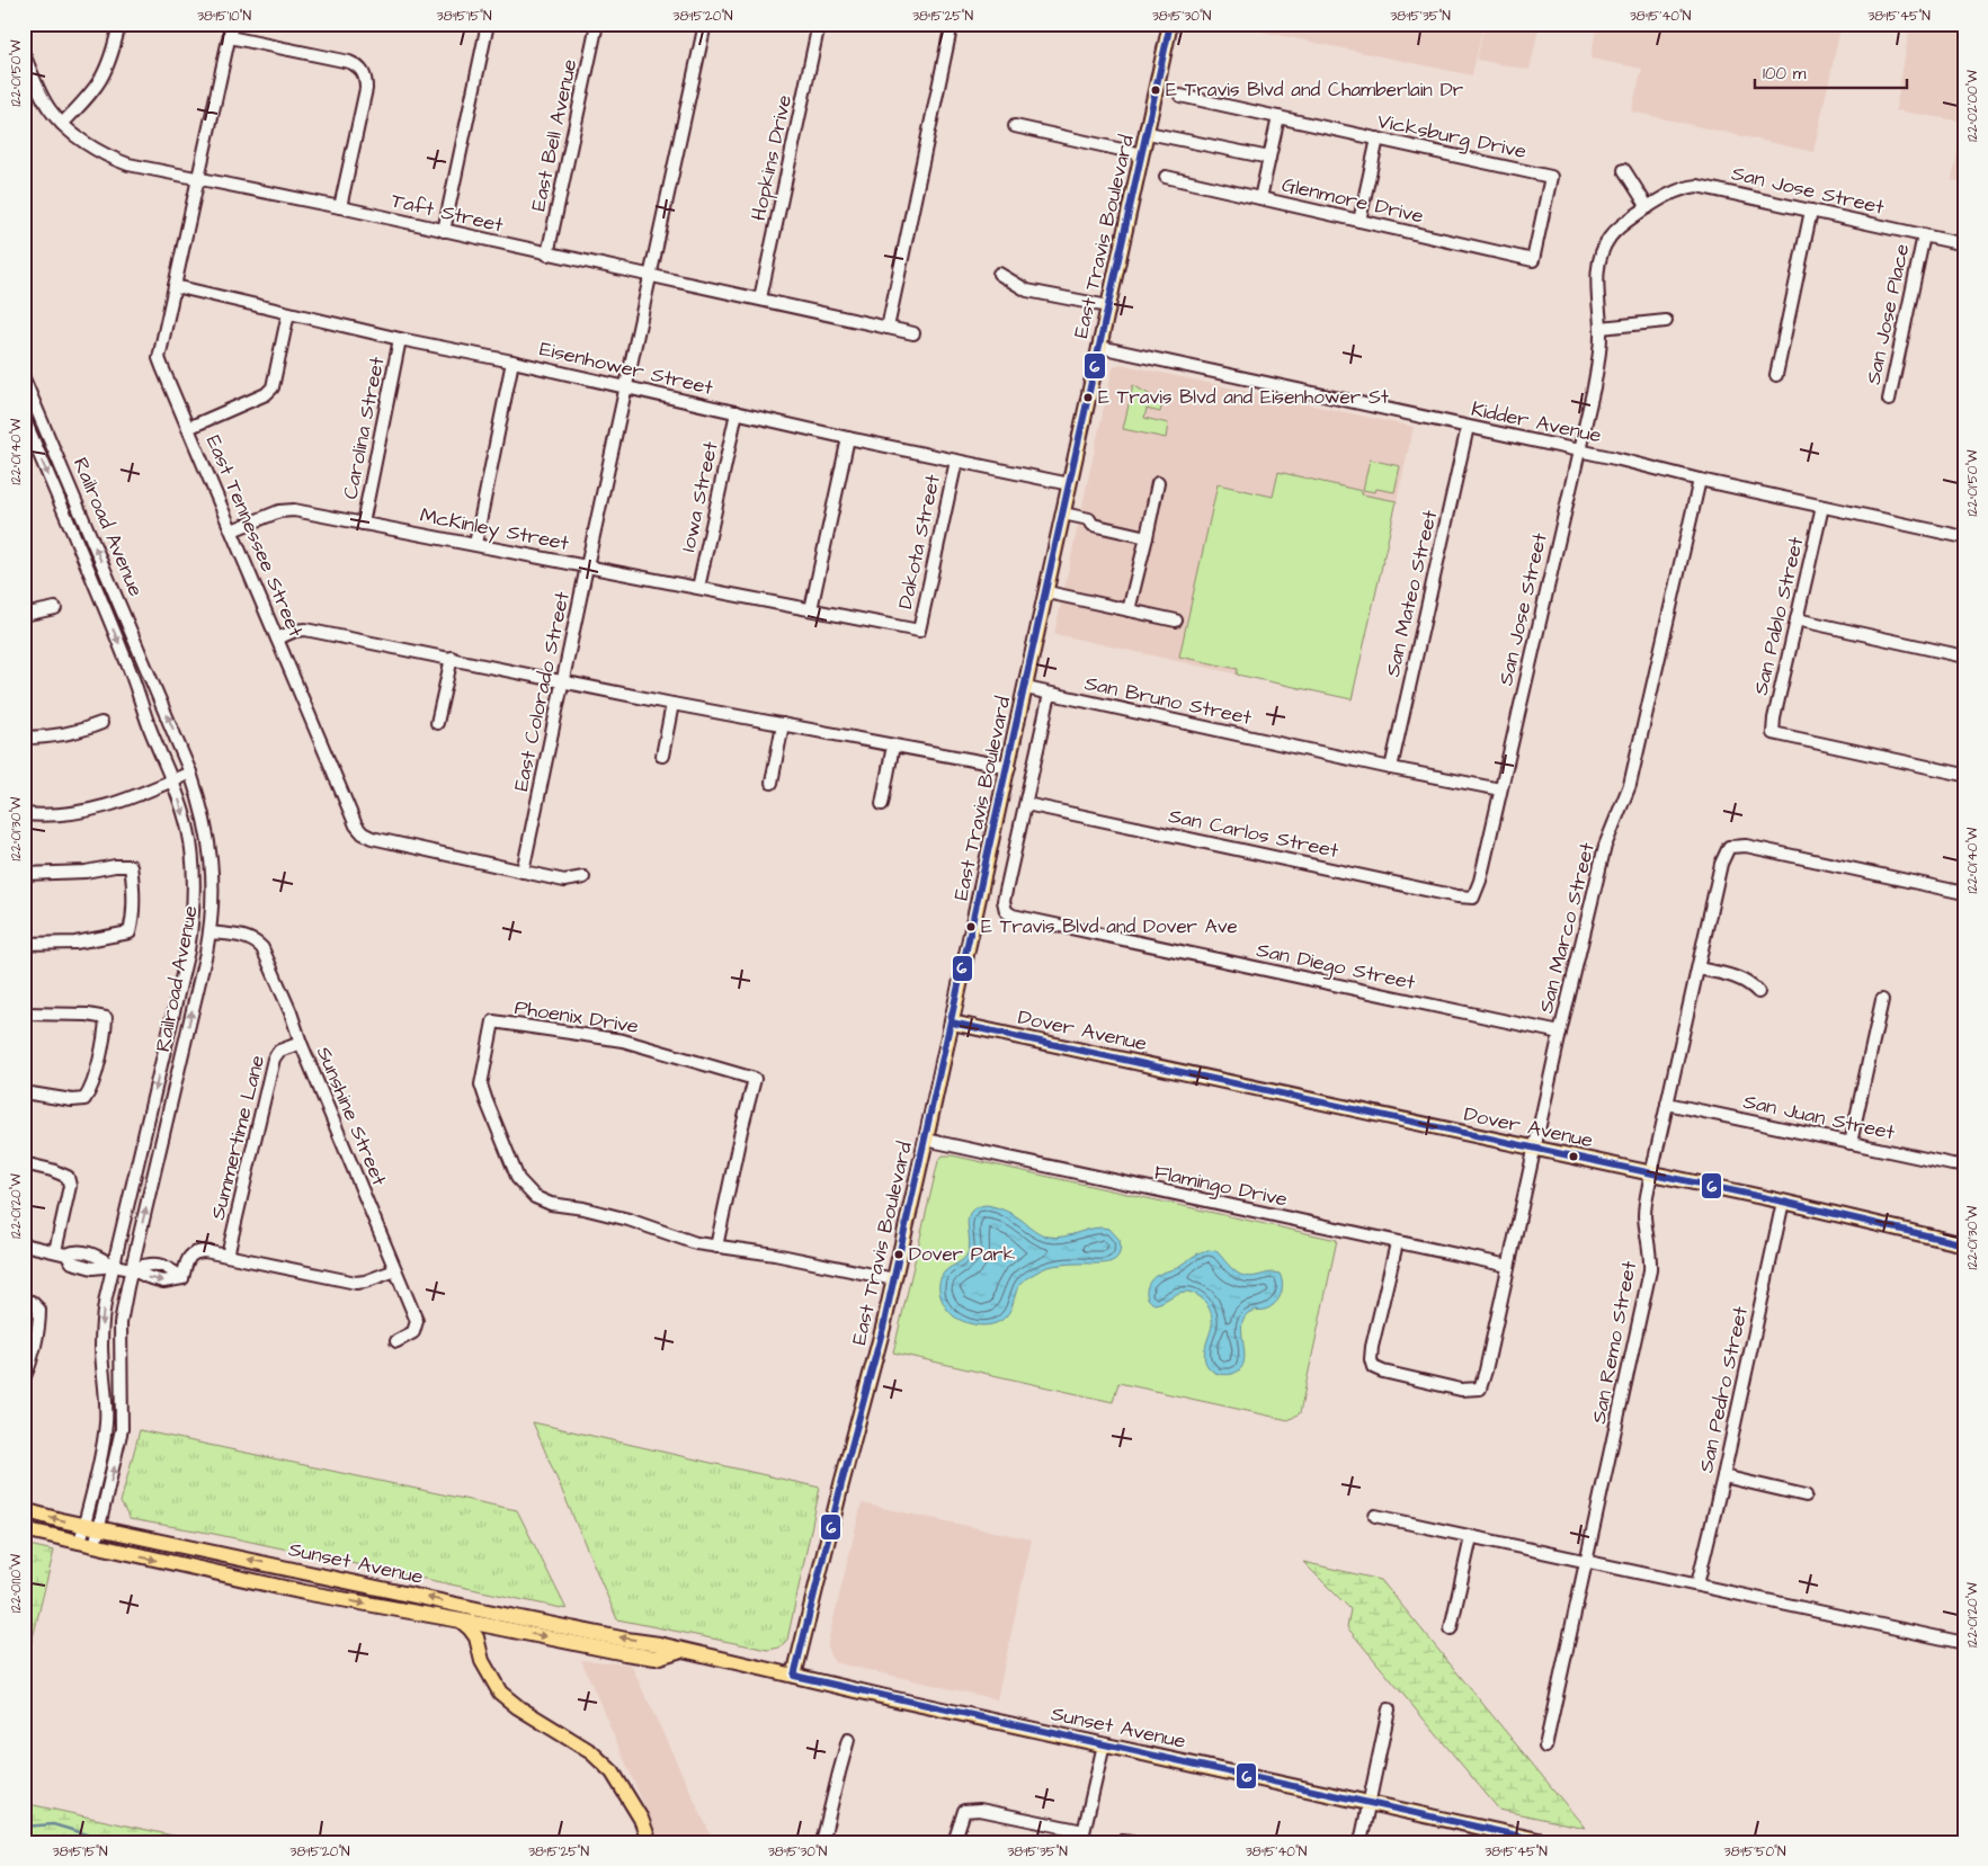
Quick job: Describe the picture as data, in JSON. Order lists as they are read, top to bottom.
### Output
{
  "streets": {
    "main road": ["East Travis Boulevard", "Dover Avenue", "Sunset Avenue"],
    "street": [
      "East Bell Avenue",
      "Vicksburg Drive",
      "Hopkins Drive",
      "San Jose Street",
      "Glenmore Drive",
      "Taft Street",
      "San Jose Place",
      "Eisenhower Street",
      "Kidder Avenue",
      "Carolina Street",
      "Iowa Street",
      "Railroad Avenue",
      "McKinley Street",
      "East Tennessee Street",
      "Dakota Street",
      "San Mateo Street",
      "San Pablo Street",
      "East Colorado Street",
      "San Bruno Street",
      "San Carlos Street",
      "San Marco Street",
      "San Diego Street",
      "Phoenix Drive",
      "Sunshine Street",
      "San Juan Street",
      "Summertime Lane",
      "Flamingo Drive",
      "San Remo Street",
      "San Pedro Street"
    ]
  },
  "crossings": [
    ["East Bell Avenue", "Taft Street"],
    ["Vicksburg Drive", "Glenmore Drive"],
    ["Hopkins Drive", "Taft Street"],
    ["San Jose Street", "San Jose Place"],
    ["San Jose Street", "Kidder Avenue"],
    ["San Jose Street", "San Bruno Street"],
    ["San Jose Street", "San Carlos Street"],
    ["Taft Street", "East Tennessee Street"],
    ["Taft Street", "East Colorado Street"],
    ["East Travis Boulevard", "Eisenhower Street"],
    ["East Travis Boulevard", "Kidder Avenue"],
    ["East Travis Boulevard", "San Bruno Street"],
    ["East Travis Boulevard", "Phoenix Drive"],
    ["East Travis Boulevard", "Dover Avenue"],
    ["East Travis Boulevard", "Flamingo Drive"],
    ["East Travis Boulevard", "Sunset Avenue"],
    ["Eisenhower Street", "Carolina Street"],
    ["Eisenhower Street", "Iowa Street"],
    ["Eisenhower Street", "East Tennessee Street"],
    ["Eisenhower Street", "Dakota Street"],
    ["Eisenhower Street", "East Colorado Street"],
    ["Kidder Avenue", "San Mateo Street"],
    ["Kidder Avenue", "San Pablo Street"],
    ["Kidder Avenue", "San Marco Street"],
    ["Carolina Street", "McKinley Street"],
    ["Iowa Street", "McKinley Street"],
    ["Railroad Avenue", "Sunshine Street"],
    ["Railroad Avenue", "Sunset Avenue"],
    ["McKinley Street", "East Tennessee Street"],
    ["McKinley Street", "Dakota Street"],
    ["McKinley Street", "East Colorado Street"],
    ["East Tennessee Street", "East Colorado Street"],
    ["San Mateo Street", "San Bruno Street"],
    ["San Carlos Street", "San Diego Street"],
    ["San Marco Street", "San Diego Street"],
    ["San Marco Street", "Dover Avenue"],
    ["San Marco Street", "Flamingo Drive"],
    ["Dover Avenue", "San Remo Street"],
    ["Dover Avenue", "San Pedro Street"],
    ["Sunshine Street", "Summertime Lane"],
    ["San Juan Street", "San Remo Street"]
  ],
  "places": [
    "E Travis Blvd and Chamberlain Dr",
    "E Travis Blvd and Eisenhower St",
    "E Travis Blvd and Dover Ave",
    "Dover Park"
  ],
  "lines": ["transit line 6"],
  "scale_bar": "100 m",
  "coordinates": [
    "38°15'10\"N",
    "38°15'15\"N",
    "38°15'20\"N",
    "38°15'25\"N",
    "38°15'30\"N",
    "38°15'35\"N",
    "38°15'40\"N",
    "38°15'45\"N",
    "122°01'50\"W",
    "122°02'00\"W",
    "122°01'40\"W",
    "122°01'30\"W",
    "122°01'20\"W",
    "122°01'10\"W",
    "38°15'50\"N"
  ]
}
